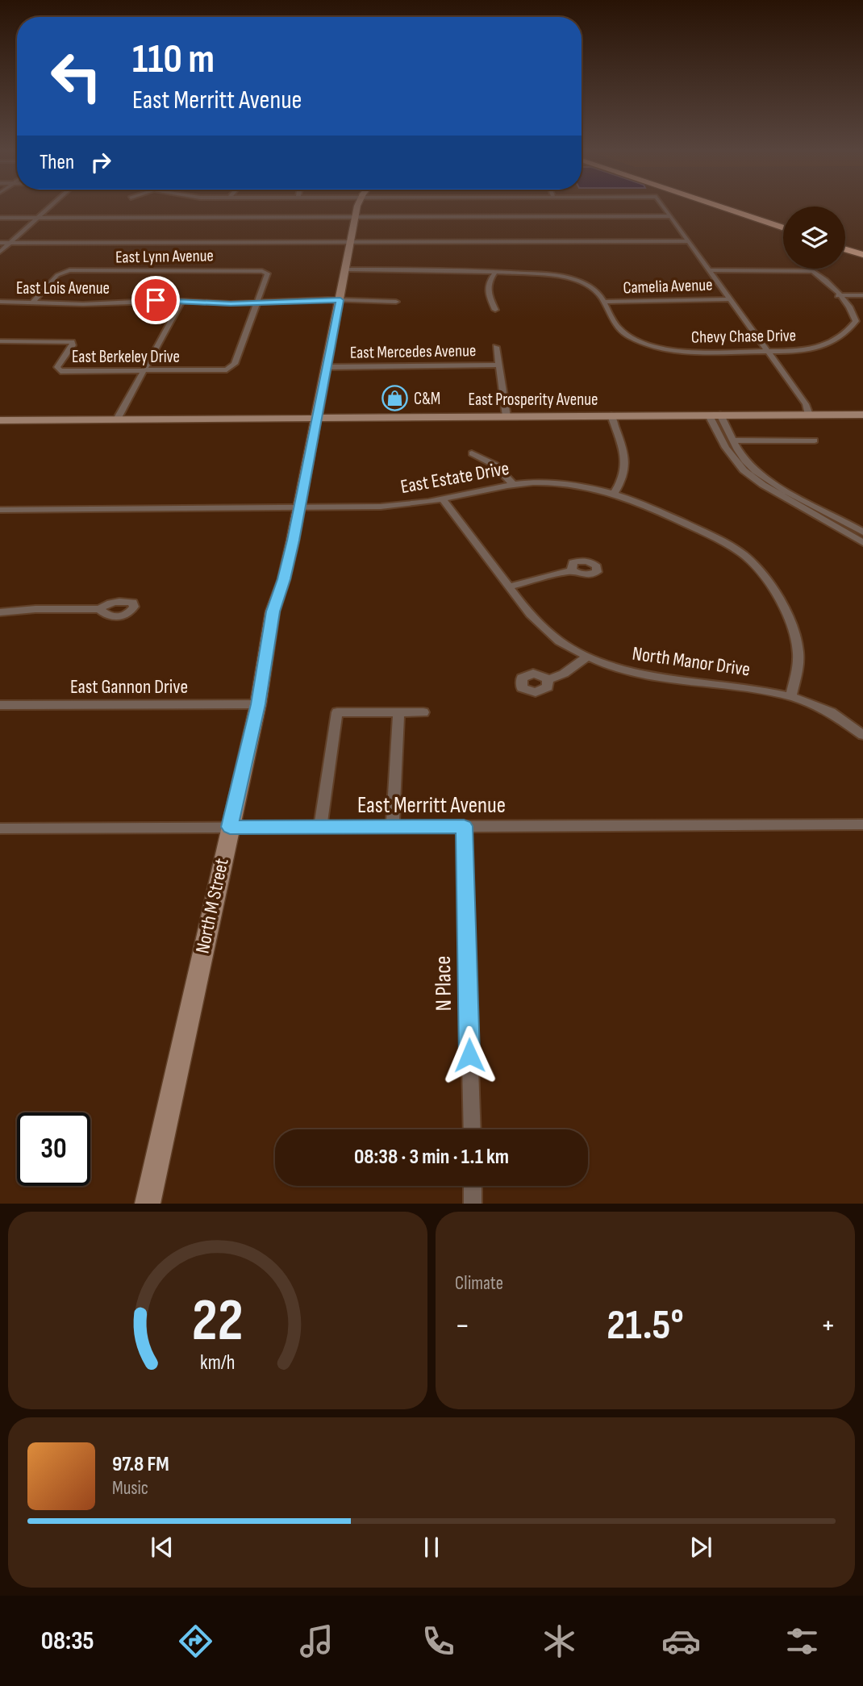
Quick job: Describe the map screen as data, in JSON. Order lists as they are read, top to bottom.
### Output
{
  "streets": {
    "street": [
      "East Lynn Avenue",
      "Camelia Avenue",
      "East Lois Avenue",
      "Chevy Chase Drive",
      "East Mercedes Avenue",
      "East Berkeley Drive",
      "East Prosperity Avenue",
      "East Estate Drive",
      "North Manor Drive",
      "East Gannon Drive",
      "East Merritt Avenue",
      "North M Street",
      "N Place"
    ]
  },
  "crossings": [
    ["East Lynn Avenue", "East Lois Avenue"],
    ["East Lynn Avenue", "East Berkeley Drive"],
    ["Camelia Avenue", "Chevy Chase Drive"],
    ["East Lois Avenue", "East Berkeley Drive"],
    ["East Lois Avenue", "North M Street"],
    ["Chevy Chase Drive", "North M Street"],
    ["East Mercedes Avenue", "North M Street"],
    ["East Prosperity Avenue", "North M Street"],
    ["East Estate Drive", "North Manor Drive"],
    ["East Estate Drive", "North M Street"],
    ["East Gannon Drive", "North M Street"],
    ["East Merritt Avenue", "North M Street"],
    ["East Merritt Avenue", "N Place"]
  ],
  "places": {
    "shop": ["C&M"]
  },
  "page": {
    "turn": ["110 m", "East Merritt Avenue"],
    "then": "Then",
    "limit": "30",
    "trip": "08:38 · 3 min · 1.1 km",
    "tile": "Climate",
    "heat": ["−", "21.5°", "+"],
    "song": ["97.8 FM", "Music"],
    "tabs": "08:35",
    "gauge": ["22", "km/h"]
  }
}
